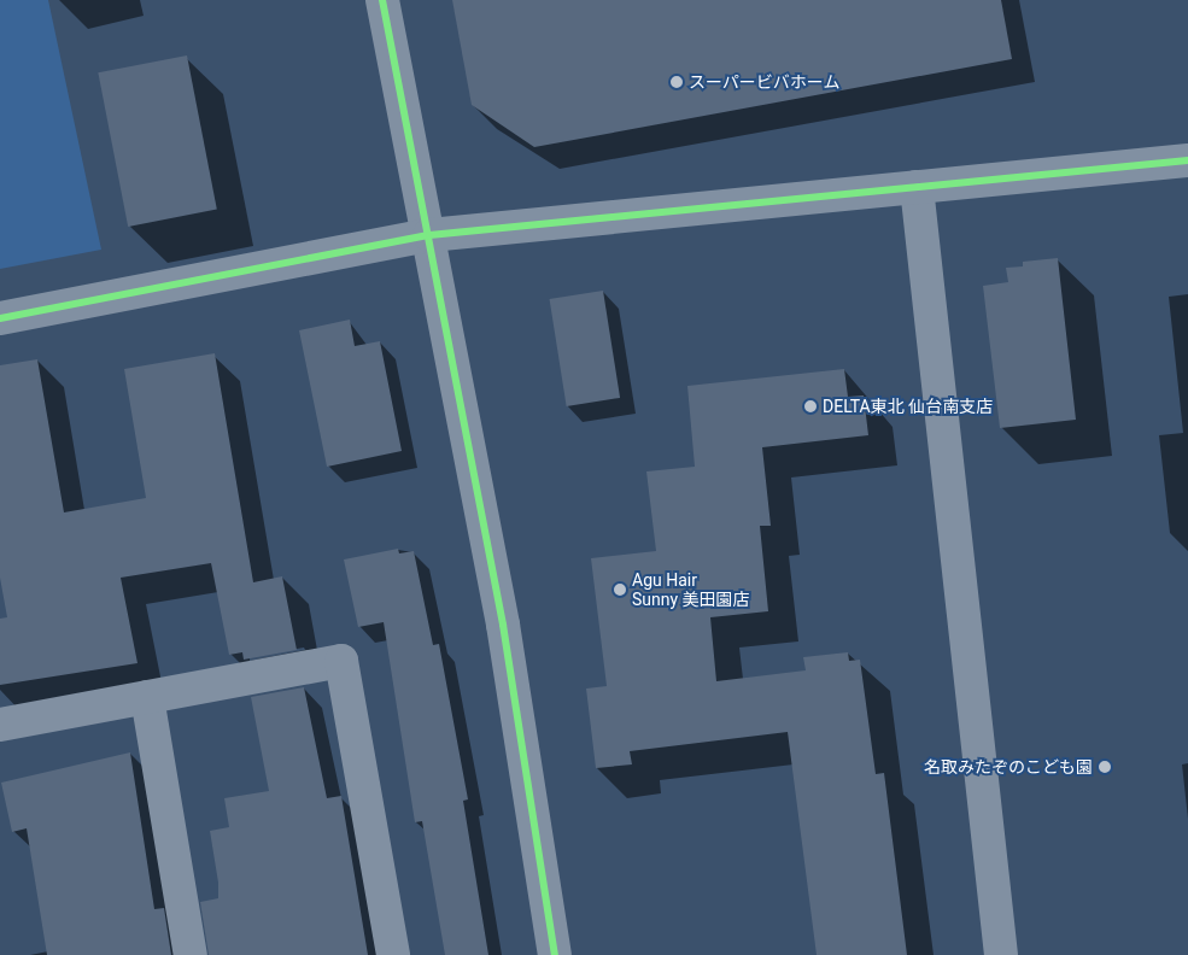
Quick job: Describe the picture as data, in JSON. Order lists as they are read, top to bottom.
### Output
{
  "places": [
    "スーパービバホーム",
    "DELTA東北 仙台南支店",
    "Agu Hair Sunny 美田園店",
    "名取みたぞのこども園"
  ]
}
